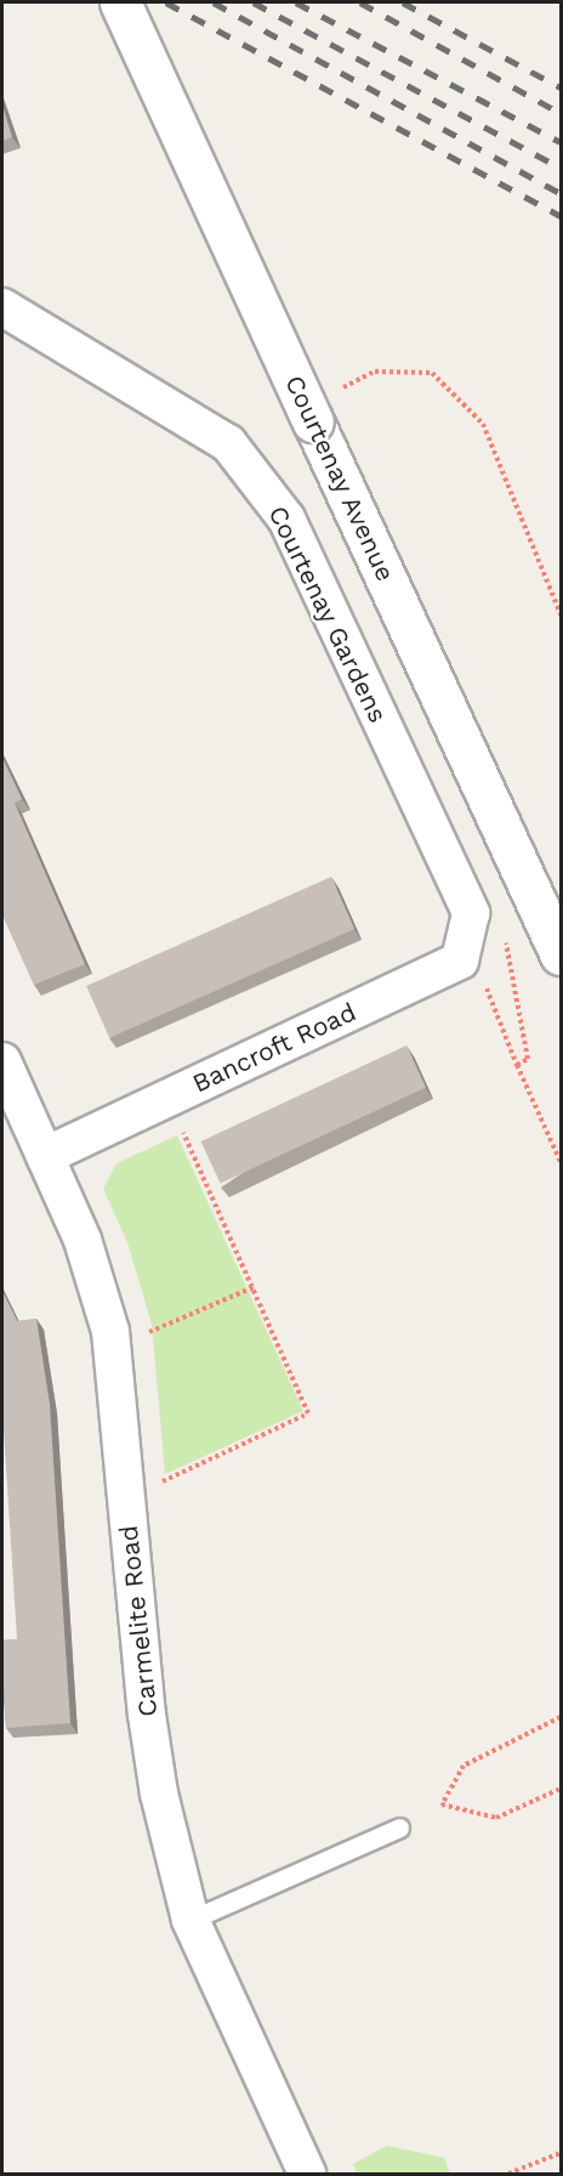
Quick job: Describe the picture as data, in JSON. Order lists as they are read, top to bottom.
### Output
{
  "streets": {
    "street": [
      "Courtenay Avenue",
      "Courtenay Gardens",
      "Bancroft Road",
      "Carmelite Road"
    ]
  },
  "crossings": [
    ["Courtenay Gardens", "Bancroft Road"],
    ["Bancroft Road", "Carmelite Road"]
  ]
}
